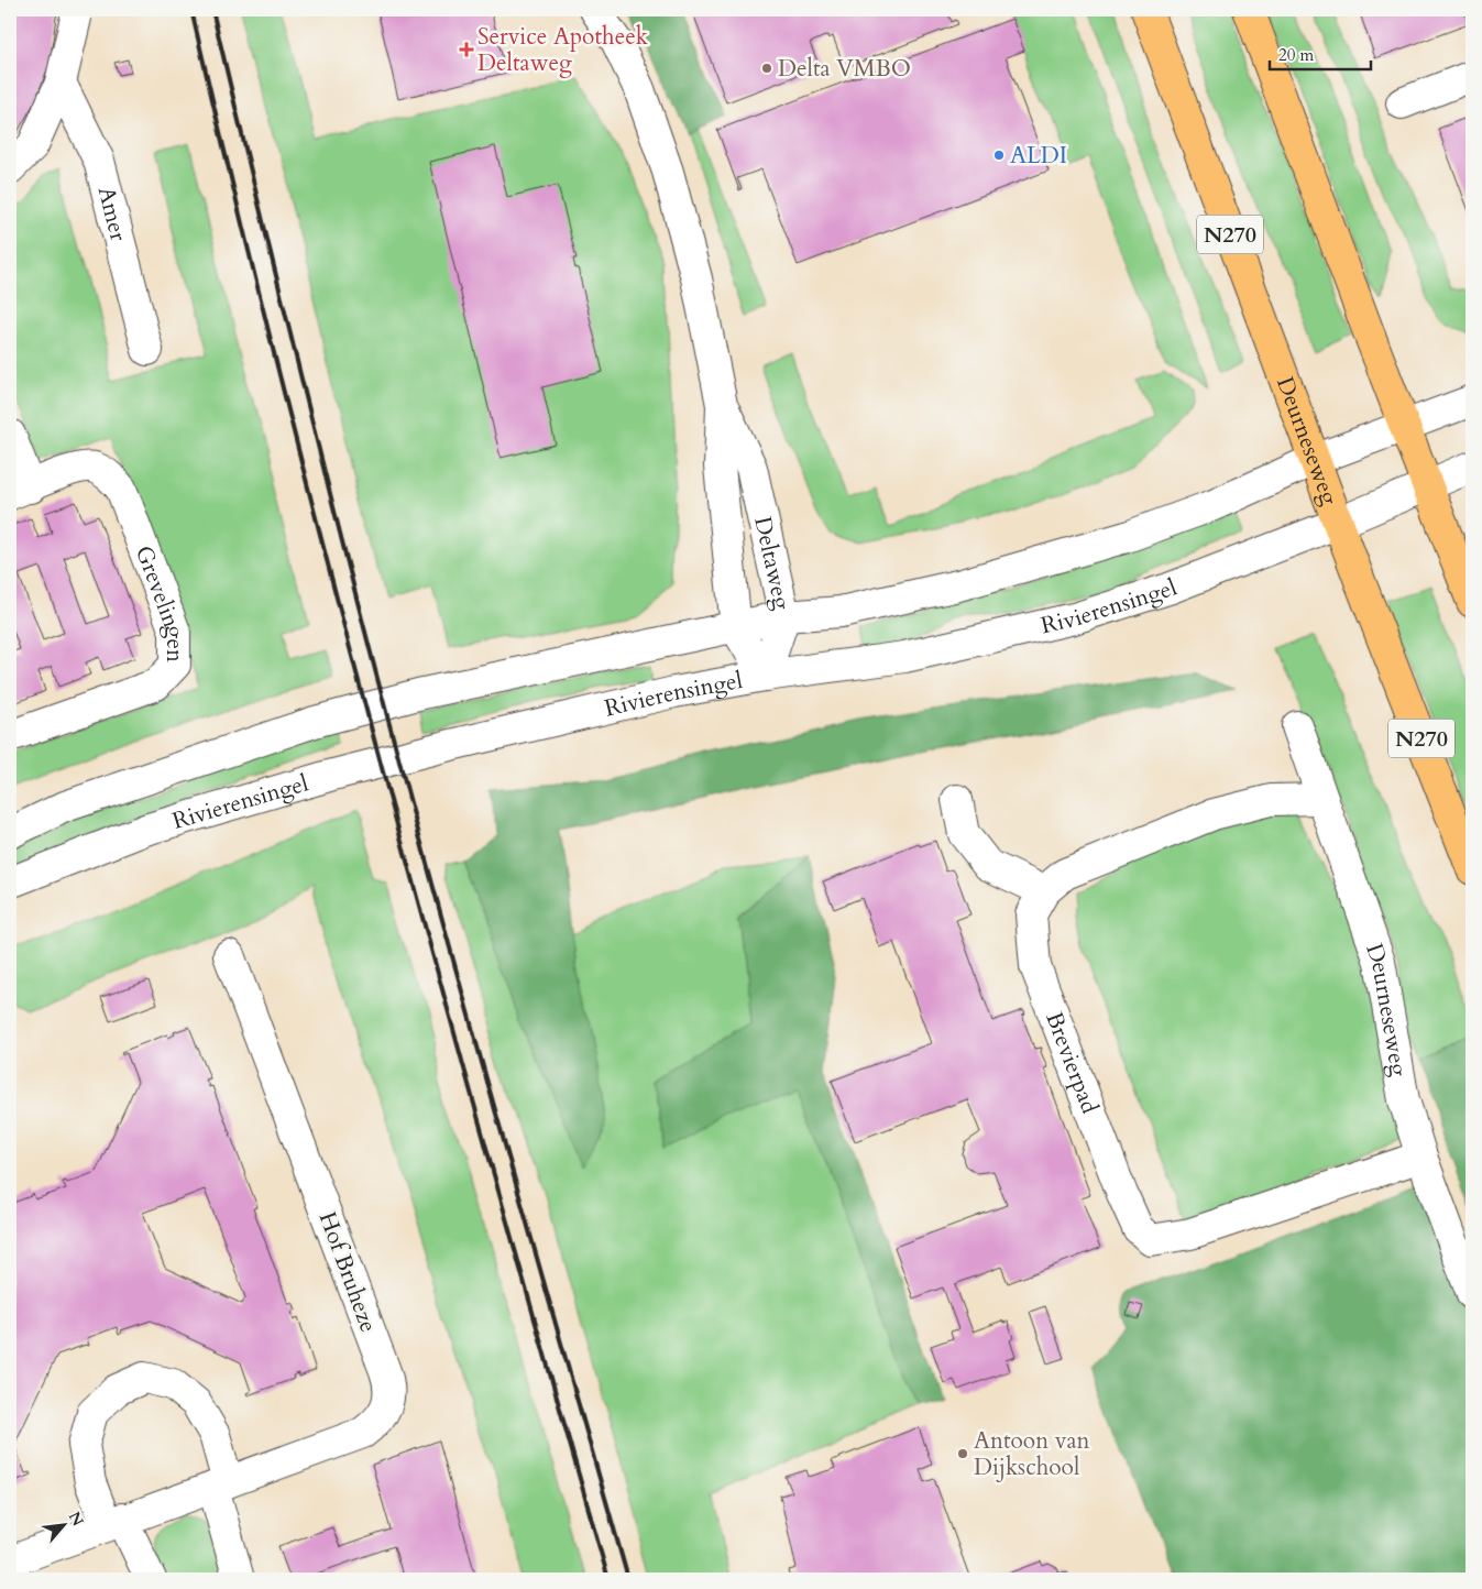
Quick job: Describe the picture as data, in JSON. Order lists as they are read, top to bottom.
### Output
{
  "streets": {
    "main road": ["N270", "Deurneseweg"],
    "street": [
      "Amer",
      "Deltaweg",
      "Grevelingen",
      "Rivierensingel",
      "Brevierpad",
      "Hof Bruheze"
    ]
  },
  "crossings": [
    ["Deurneseweg", "Rivierensingel"],
    ["Deurneseweg", "Brevierpad"],
    ["Deltaweg", "Rivierensingel"]
  ],
  "places": {
    "health": ["Service Apotheek Deltaweg"],
    "other": ["Delta VMBO", "ALDI", "Antoon van Dijkschool"]
  },
  "scale_bar": "20 m",
  "north": "top right"
}
